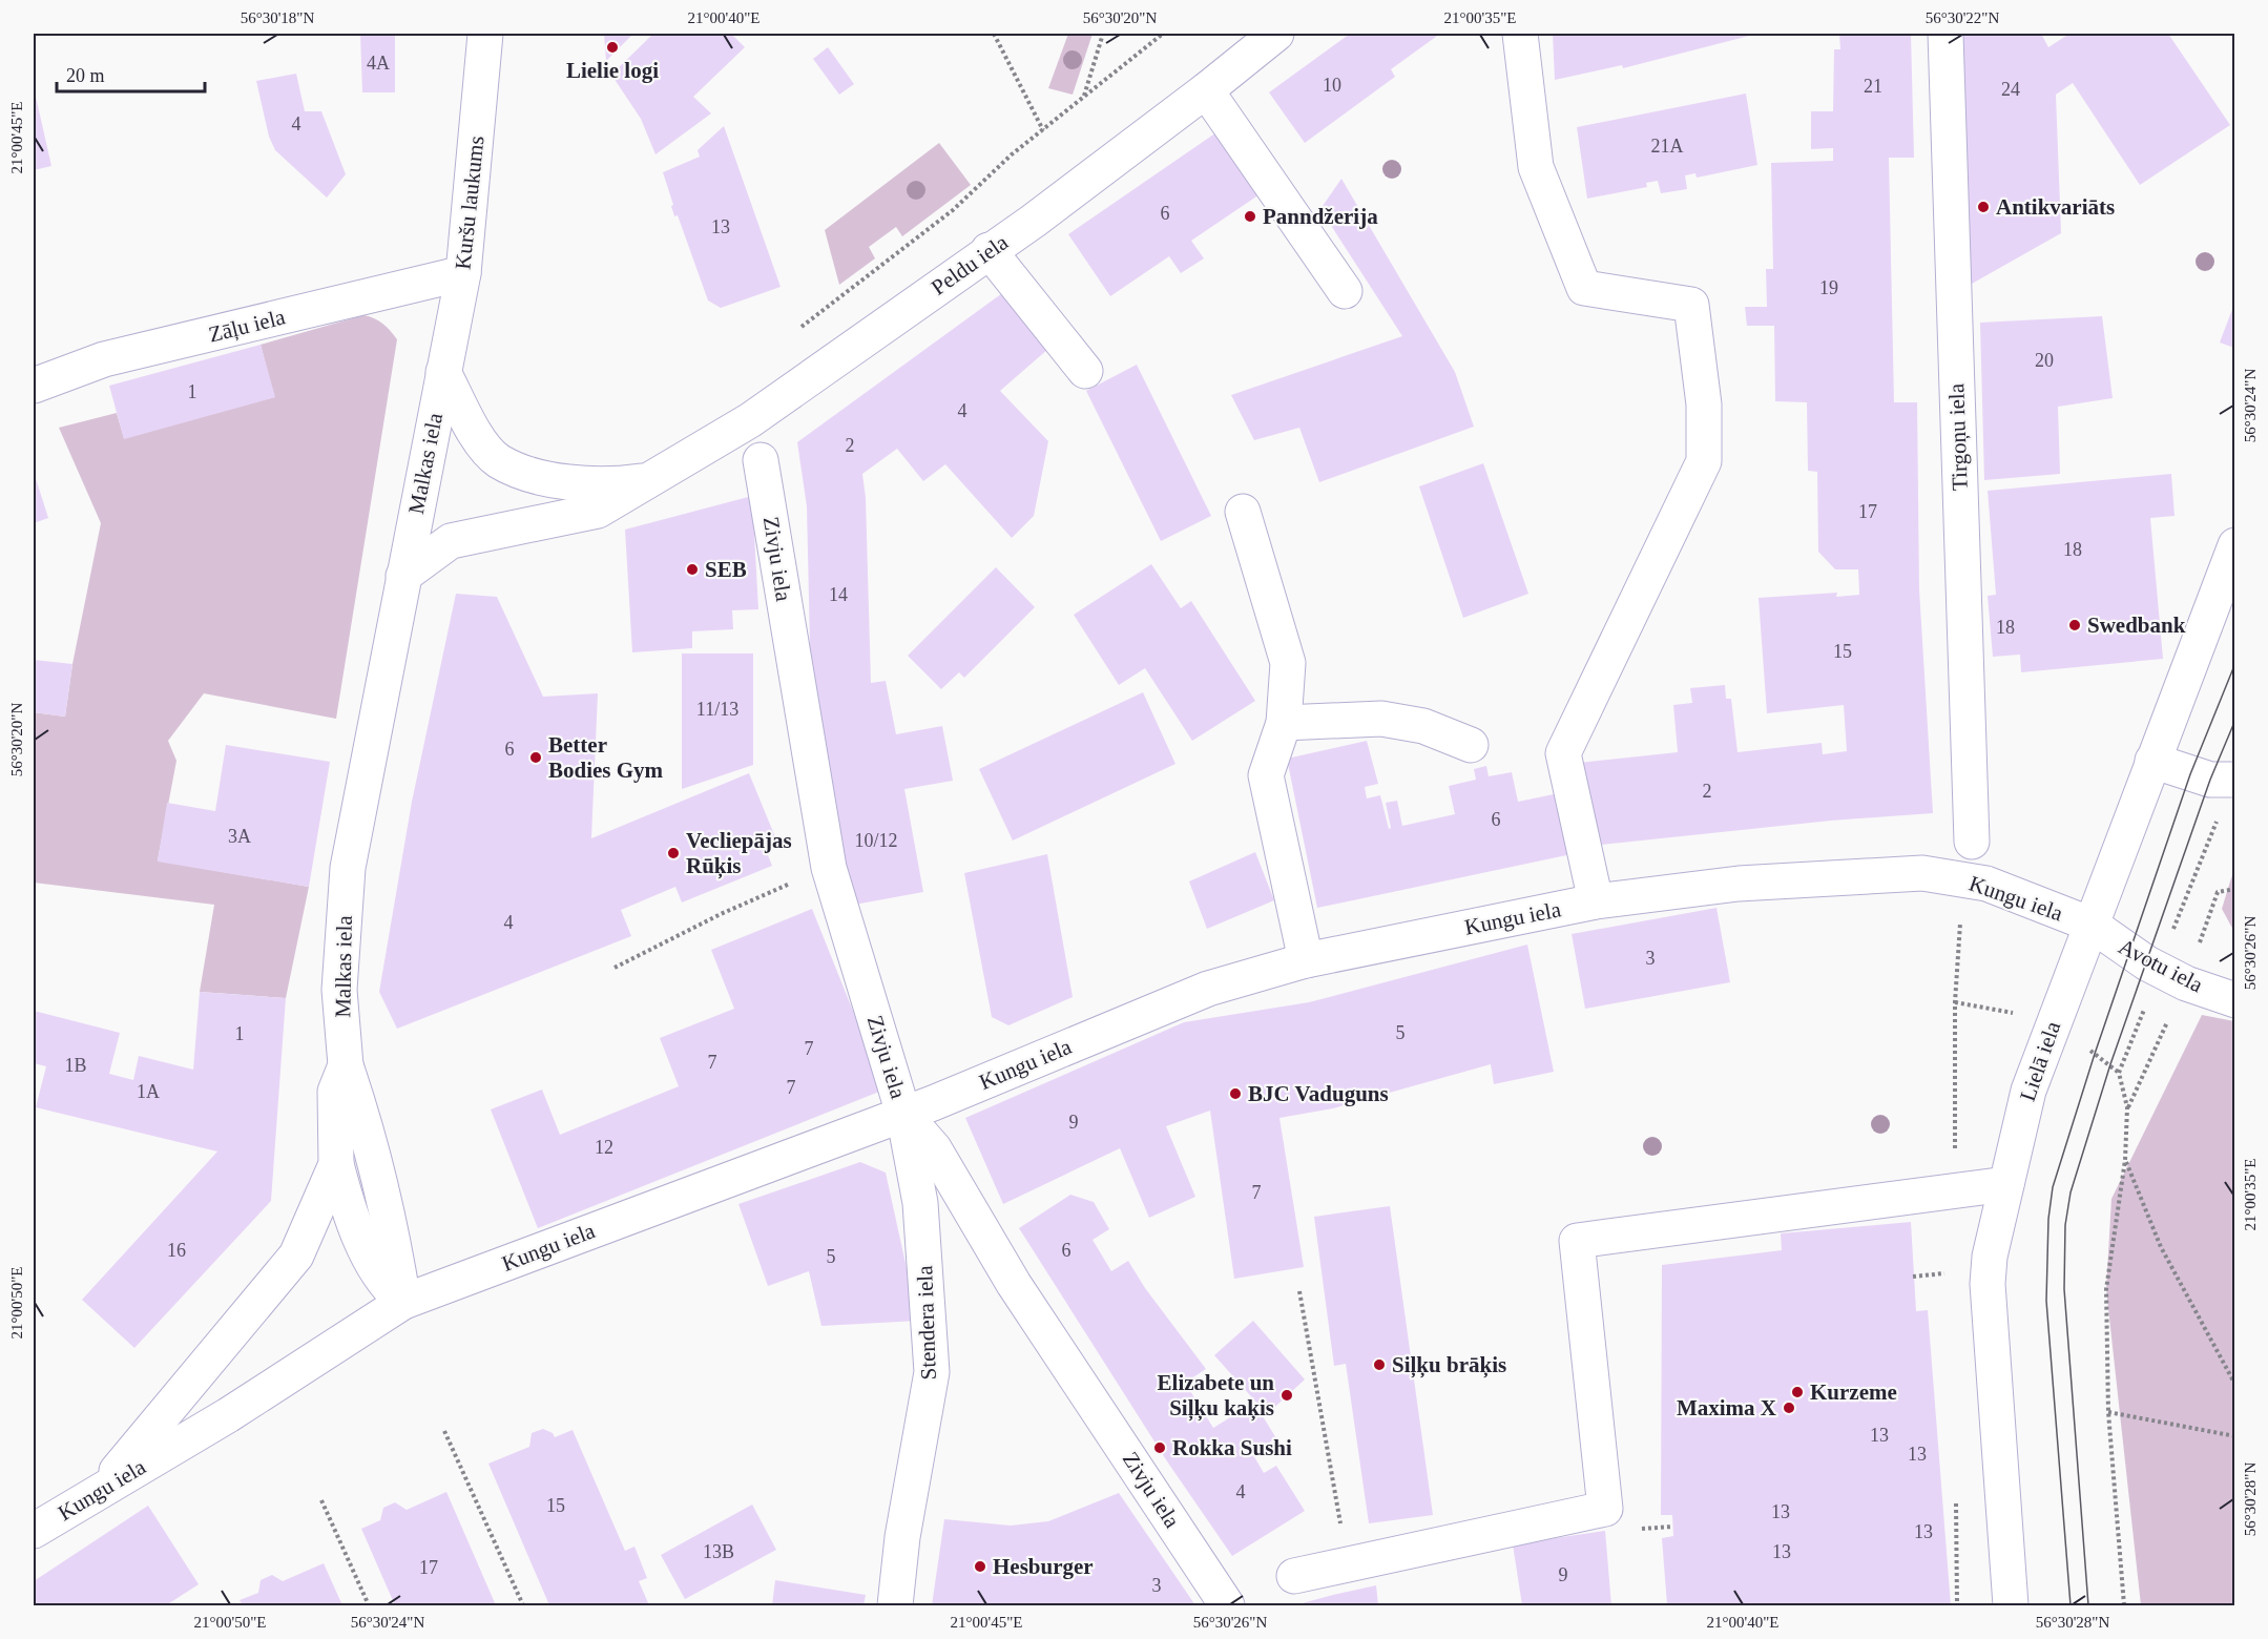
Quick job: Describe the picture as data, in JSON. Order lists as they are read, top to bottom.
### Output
{
  "streets": {
    "street": [
      "Kuršu laukums",
      "Peldu iela",
      "Zāļu iela",
      "Tirgoņu iela",
      "Malkas iela",
      "Zivju iela",
      "Kungu iela",
      "Avotu iela",
      "Lielā iela",
      "Stendera iela"
    ]
  },
  "crossings": [
    ["Kuršu laukums", "Zāļu iela"],
    ["Kuršu laukums", "Malkas iela"],
    ["Peldu iela", "Malkas iela"],
    ["Malkas iela", "Kungu iela"],
    ["Zivju iela", "Kungu iela"],
    ["Zivju iela", "Stendera iela"],
    ["Kungu iela", "Avotu iela"],
    ["Kungu iela", "Lielā iela"],
    ["Kungu iela", "Stendera iela"],
    ["Avotu iela", "Lielā iela"]
  ],
  "places": [
    "Lielie logi",
    "Antikvariāts",
    "Panndžerija",
    "SEB",
    "Swedbank",
    "Better Bodies Gym",
    "Vecliepājas Rūķis",
    "BJC Vaduguns",
    "Siļķu brāķis",
    "Kurzeme",
    "Elizabete un Siļķu kaķis",
    "Maxima X",
    "Rokka Sushi",
    "Hesburger"
  ],
  "house_numbers": [
    "4A",
    "10",
    "21",
    "24",
    "4",
    "21A",
    "6",
    "13",
    "19",
    "20",
    "1",
    "4",
    "2",
    "17",
    "18",
    "14",
    "18",
    "15",
    "11/13",
    "6",
    "2",
    "6",
    "3A",
    "10/12",
    "4",
    "3",
    "5",
    "1",
    "7",
    "7",
    "1B",
    "7",
    "1A",
    "9",
    "12",
    "7",
    "16",
    "6",
    "5",
    "13",
    "13",
    "4",
    "15",
    "13",
    "13",
    "13B",
    "13",
    "17",
    "9",
    "3"
  ],
  "scale_bar": "20 m",
  "coordinates": [
    "56°30'18\"N",
    "21°00'40\"E",
    "56°30'20\"N",
    "21°00'35\"E",
    "56°30'22\"N",
    "21°00'45\"E",
    "56°30'24\"N",
    "56°30'26\"N",
    "21°00'50\"E",
    "56°30'28\"N"
  ]
}
